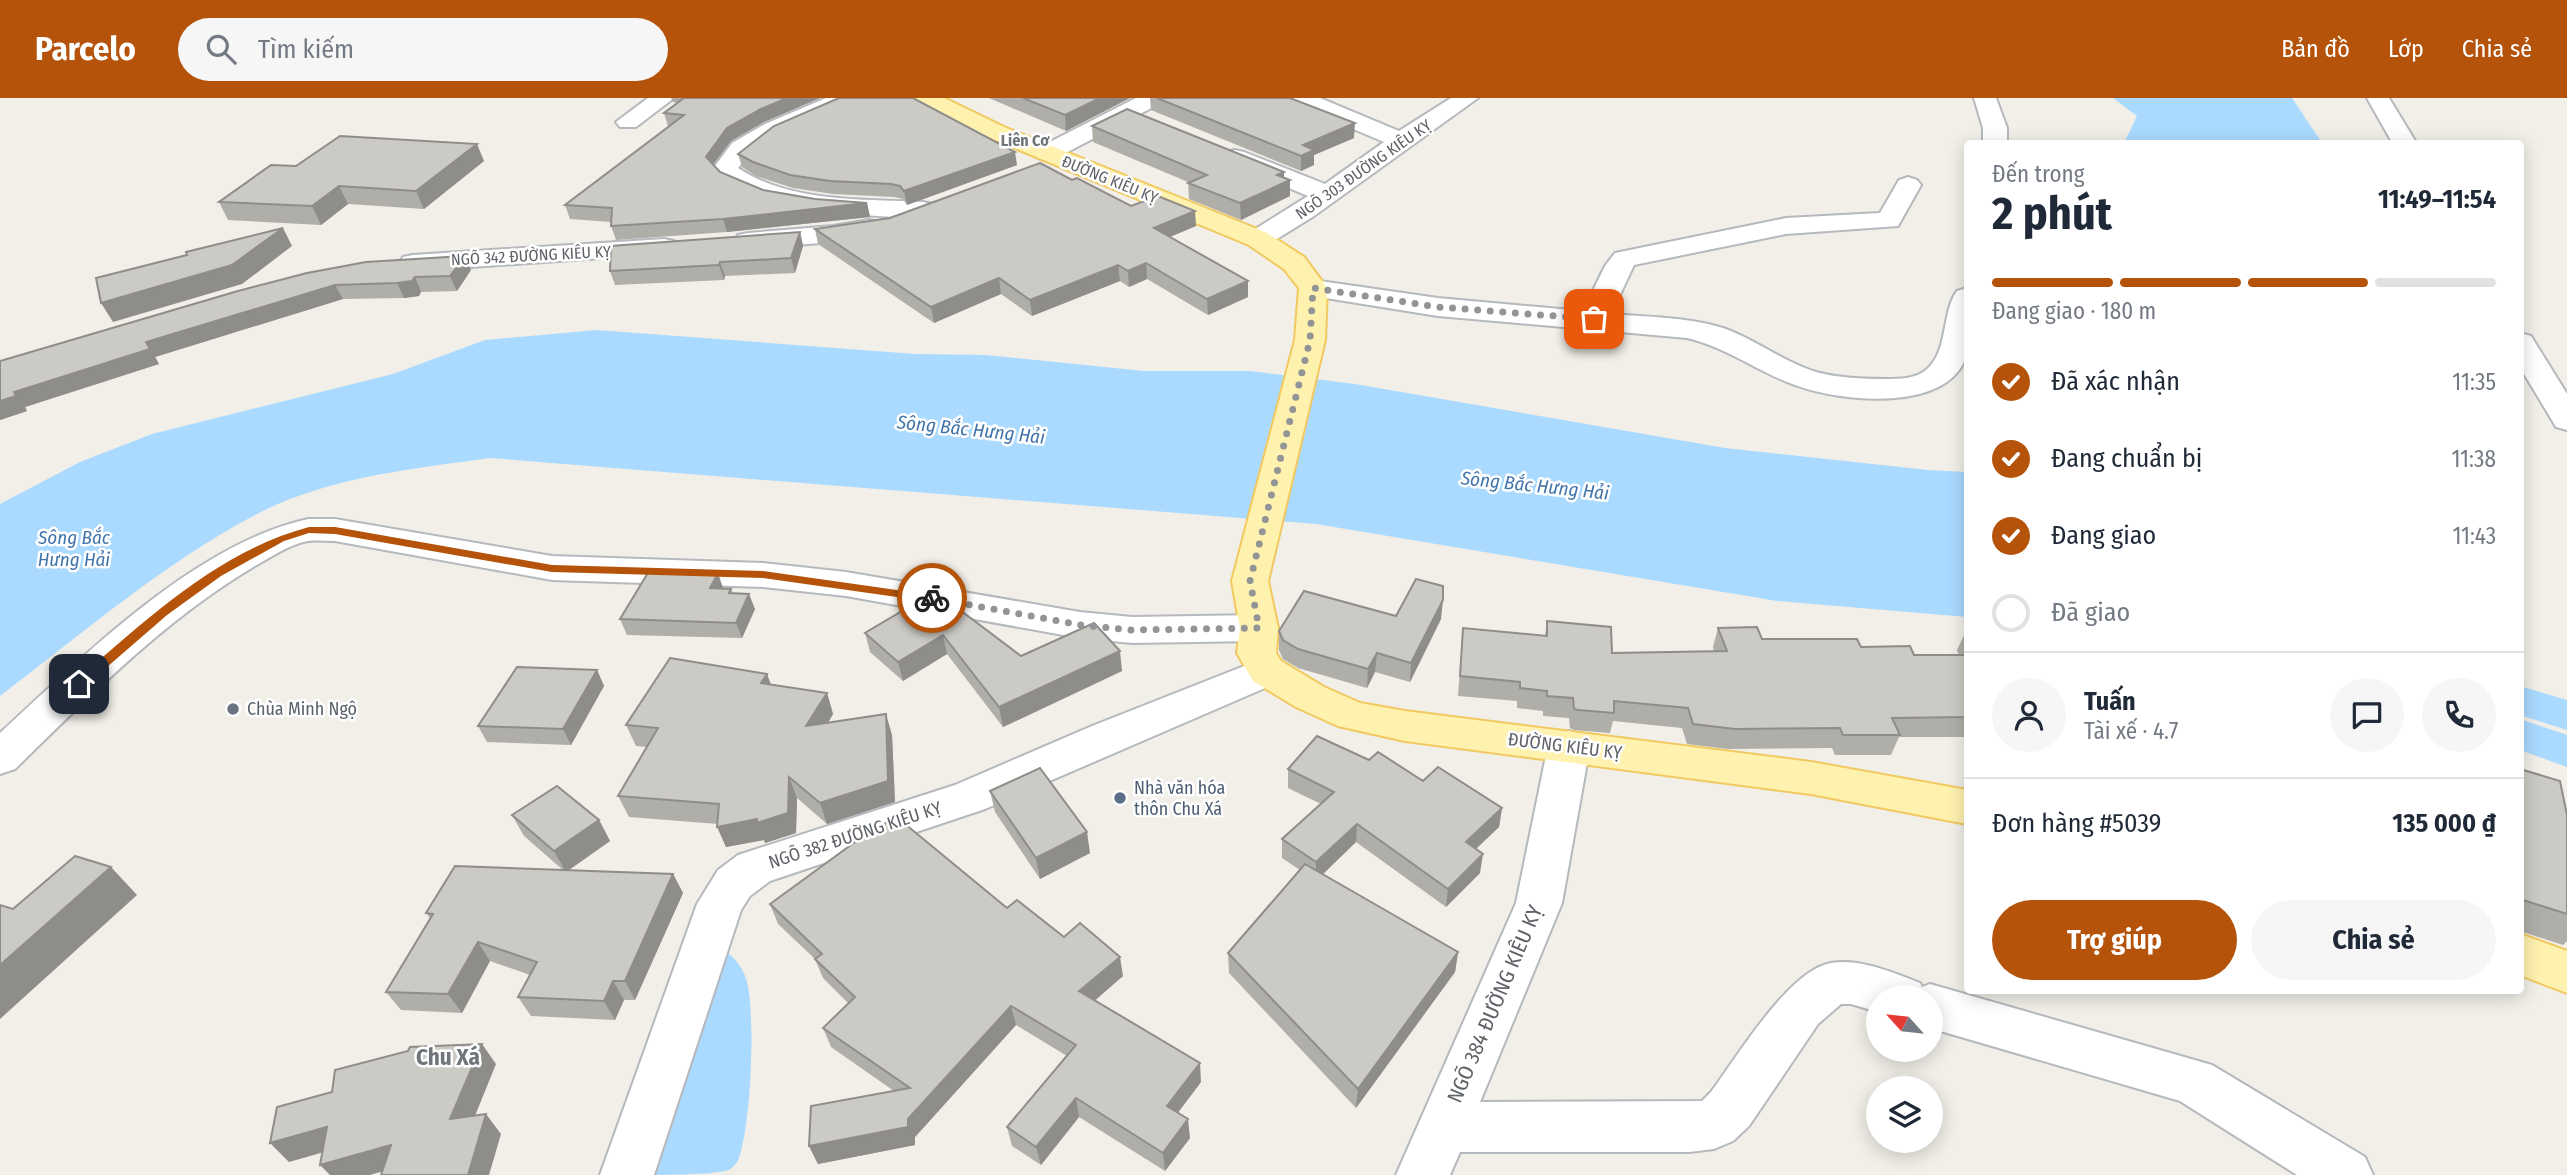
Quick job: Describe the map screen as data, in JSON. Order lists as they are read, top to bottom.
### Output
{
  "streets": {
    "main road": ["ĐƯỜNG KIÊU KỴ"],
    "street": [
      "NGÕ 303 ĐƯỜNG KIÊU KỴ",
      "NGÕ 342 ĐƯỜNG KIÊU KỴ",
      "NGÕ 382 ĐƯỜNG KIÊU KỴ",
      "NGÕ 384 ĐƯỜNG KIÊU KỴ"
    ]
  },
  "crossings": [
    ["NGÕ 303 ĐƯỜNG KIÊU KỴ", "ĐƯỜNG KIÊU KỴ"],
    ["ĐƯỜNG KIÊU KỴ", "NGÕ 382 ĐƯỜNG KIÊU KỴ"],
    ["ĐƯỜNG KIÊU KỴ", "NGÕ 384 ĐƯỜNG KIÊU KỴ"]
  ],
  "districts": ["Liên Cơ", "Chu Xá"],
  "water": ["Sông Bắc Hưng Hải"],
  "places": ["Chùa Minh Ngộ", "Nhà văn hóa thôn Chu Xá"],
  "north": "top left",
  "page": {
    "header": "Parcelo",
    "search": "Tìm kiếm",
    "nav": ["Bản đồ", "Lớp", "Chia sẻ"],
    "heading": ["2 phút", "Đến trong", "11:49–11:54"],
    "panel": [
      "Tuấn",
      "Tài xế · 4.7",
      "Đơn hàng #5039",
      "135 000 ₫"
    ],
    "bar": "Đang giao · 180 m",
    "list": [
      ["Đã xác nhận", "11:35"],
      ["Đang chuẩn bị", "11:38"],
      ["Đang giao", "11:43"],
      "Đã giao"
    ],
    "buttons": ["Trợ giúp", "Chia sẻ"]
  }
}
